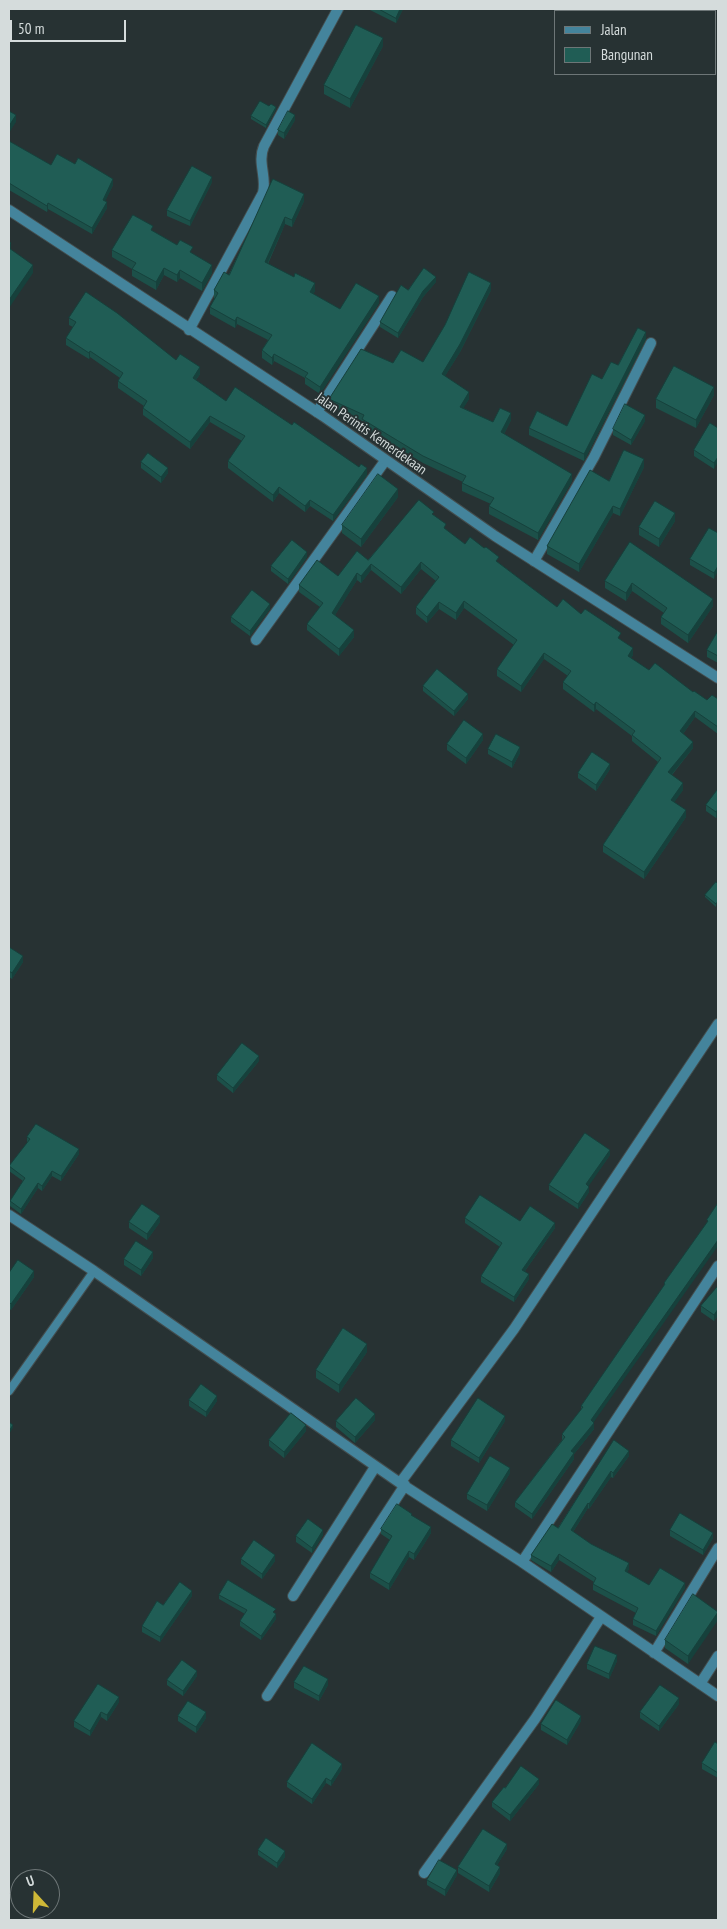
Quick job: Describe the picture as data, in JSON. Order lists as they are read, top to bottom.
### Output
{
  "streets": {
    "street": ["Jalan Perintis Kemerdekaan"]
  },
  "legend": ["Jalan", "Bangunan"],
  "scale_bar": "50 m",
  "north": "top"
}
